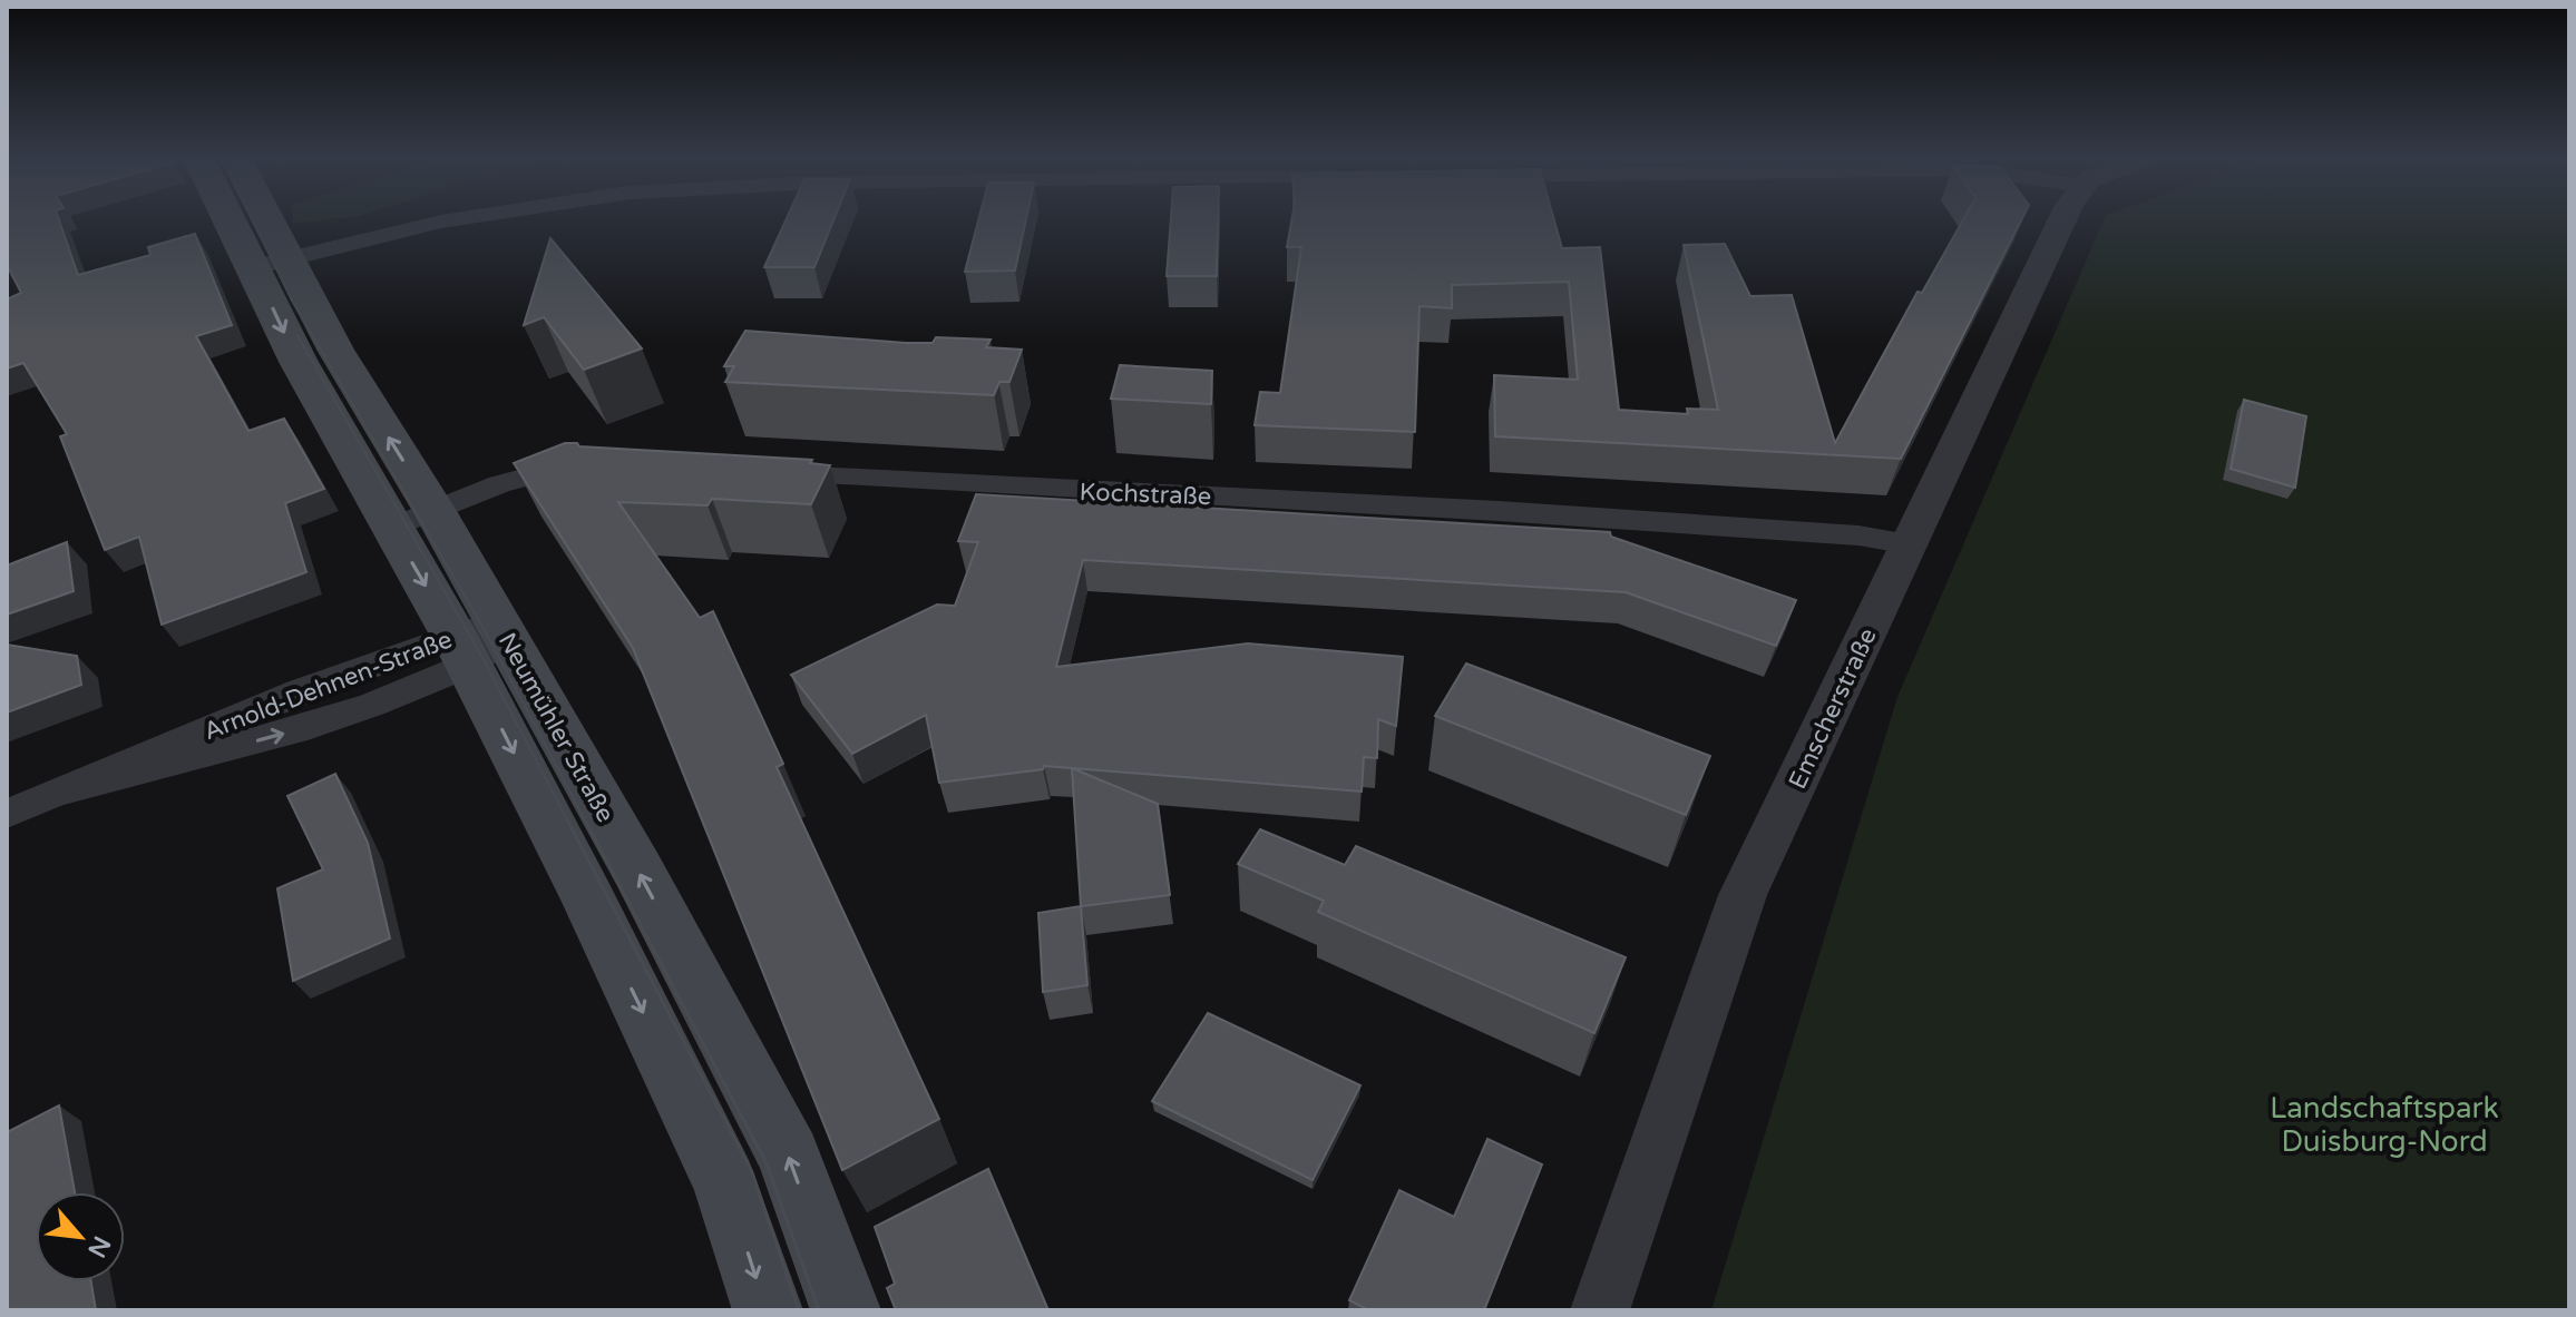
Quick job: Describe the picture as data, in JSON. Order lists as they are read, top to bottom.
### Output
{
  "streets": {
    "main road": ["Neumühler Straße"],
    "street": ["Kochstraße", "Arnold-Dehnen-Straße", "Emscherstraße"]
  },
  "crossings": [
    ["Kochstraße", "Emscherstraße"],
    ["Arnold-Dehnen-Straße", "Neumühler Straße"]
  ],
  "parks": ["Landschaftspark Duisburg-Nord"],
  "north": "bottom right"
}
